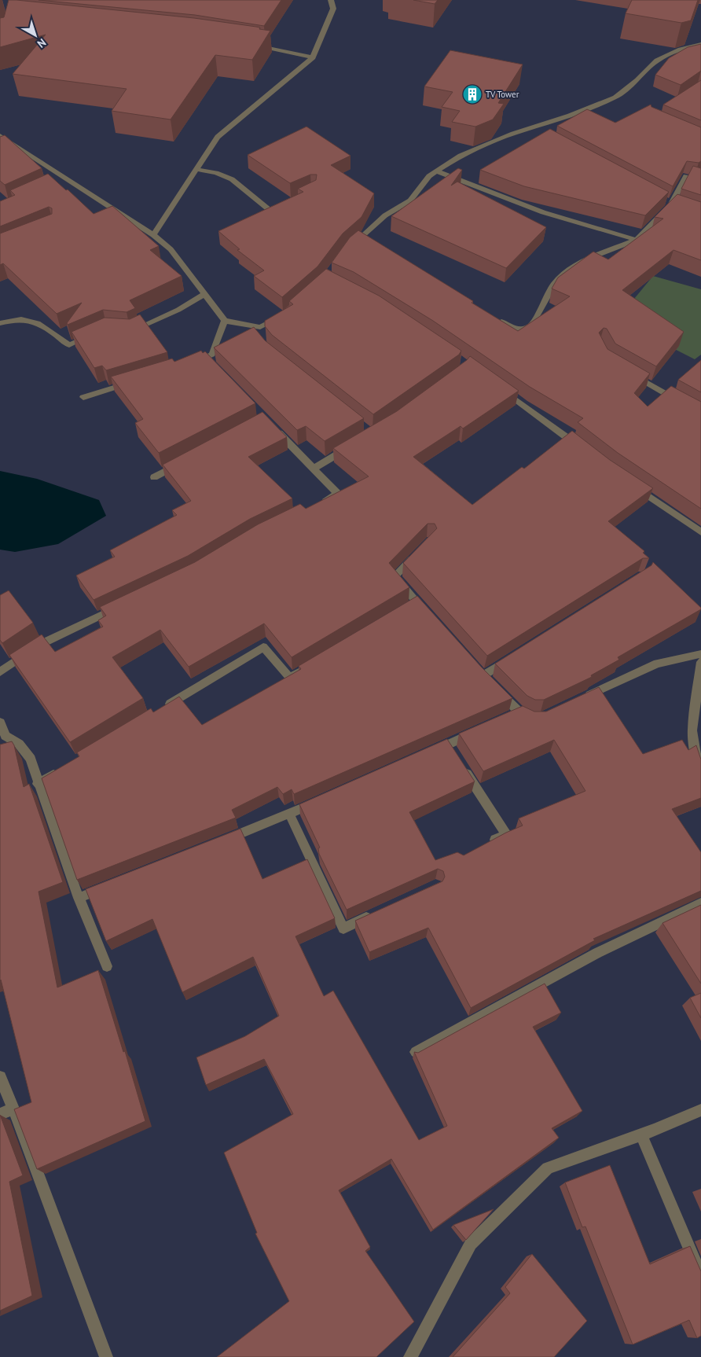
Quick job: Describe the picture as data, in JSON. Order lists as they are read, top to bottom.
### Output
{
  "places": {
    "building": ["TV Tower"]
  },
  "north": "bottom right"
}
